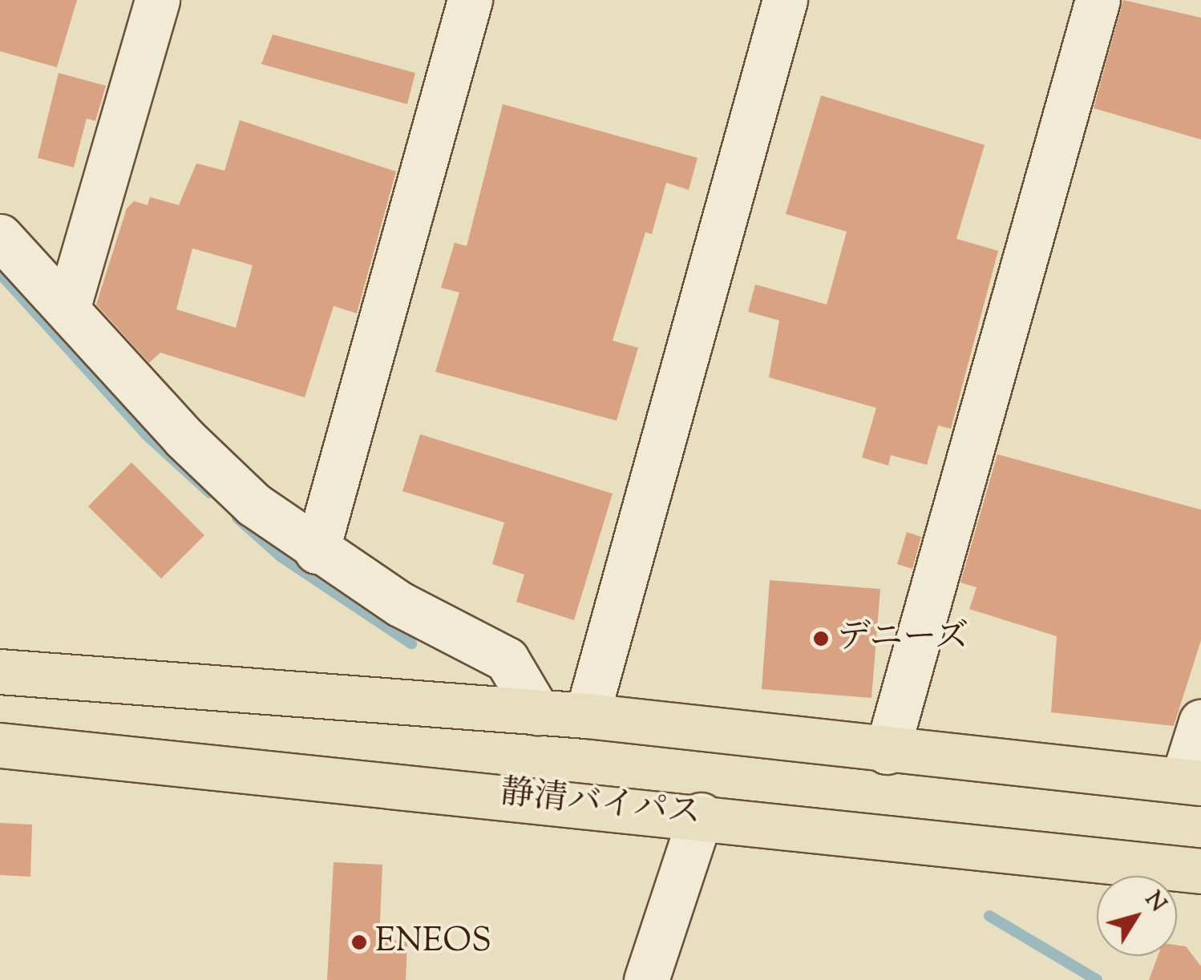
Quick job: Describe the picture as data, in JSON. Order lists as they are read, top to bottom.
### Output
{
  "streets": {
    "highway": ["静清バイパス"]
  },
  "places": ["デニーズ", "ENEOS"],
  "north": "top right"
}
